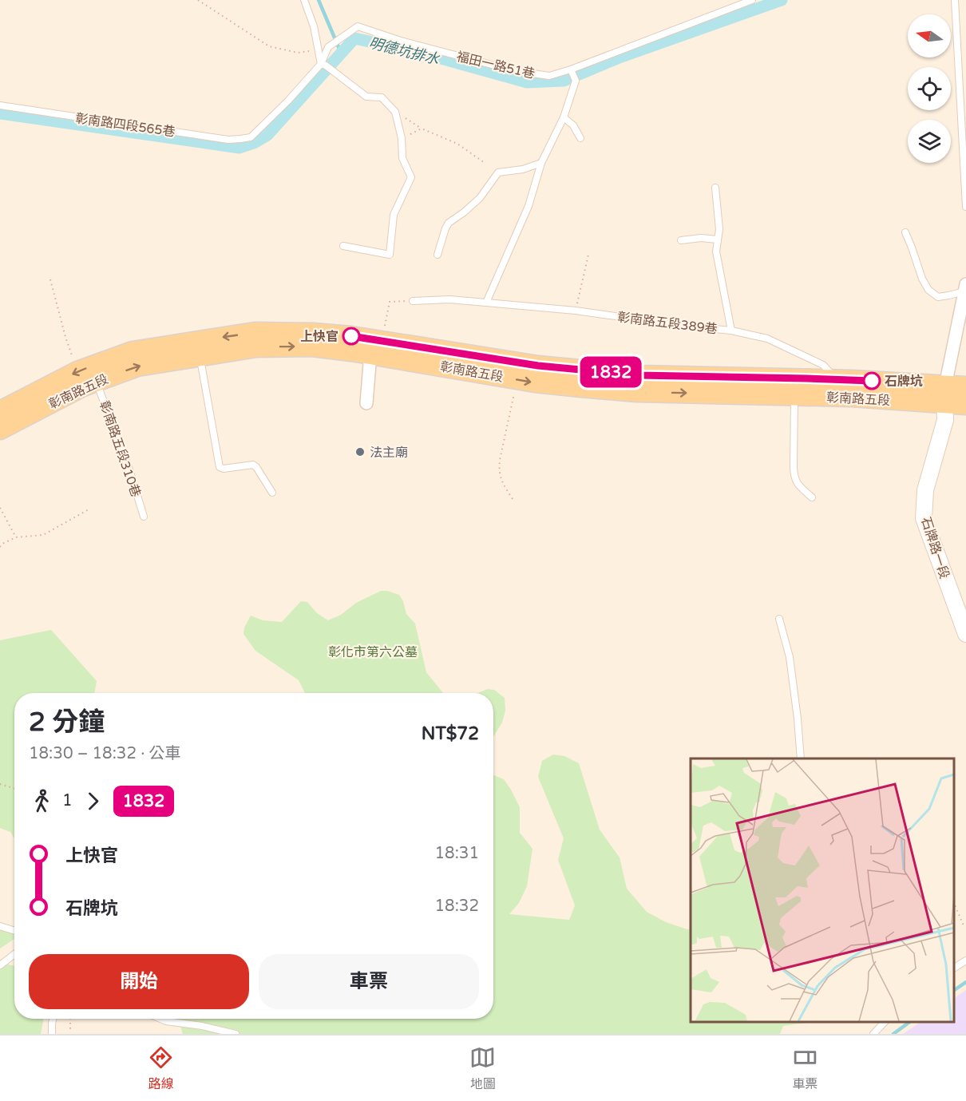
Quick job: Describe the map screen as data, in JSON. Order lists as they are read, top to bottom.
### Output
{
  "streets": {
    "main road": ["彰南路五段"],
    "street": ["石牌路一段"],
    "lane": [
      "福田一路51巷",
      "彰南路四段565巷",
      "彰南路五段389巷",
      "彰南路五段310巷"
    ]
  },
  "crossings": [
    ["福田一路51巷", "彰南路四段565巷"],
    ["彰南路五段389巷", "彰南路五段"],
    ["彰南路五段", "彰南路五段310巷"],
    ["彰南路五段", "石牌路一段"]
  ],
  "water": ["明德坑排水"],
  "parks": ["彰化市第六公墓"],
  "places": ["上快官", "石牌坑", "法主廟"],
  "lines": ["bus line 1832"],
  "north": "left",
  "page": {
    "on_map": "1832",
    "heading": ["2 分鐘", "18:30 – 18:32 · 公車", "NT$72"],
    "legs": ["1", "1832"],
    "list": [
      {
        "name": "上快官",
        "value": "18:31"
      },
      {
        "name": "石牌坑",
        "value": "18:32"
      }
    ],
    "buttons": ["開始", "車票"],
    "tabs": ["路線", "地圖", "車票"]
  }
}
